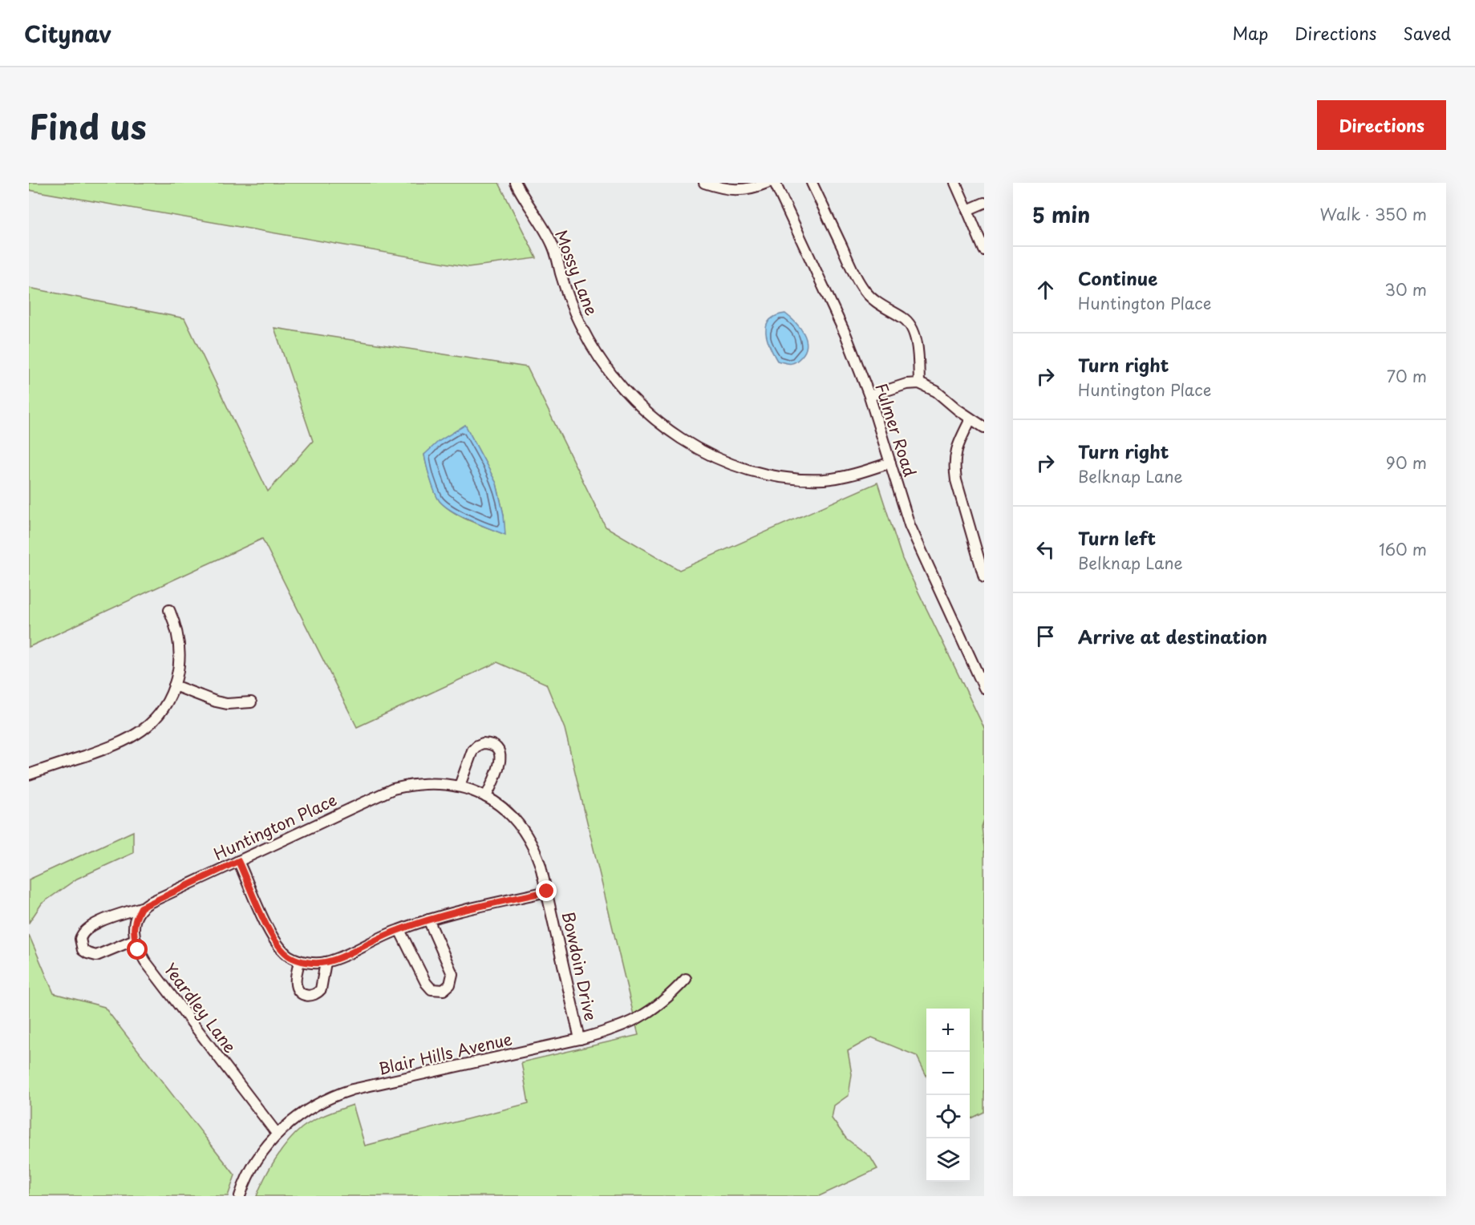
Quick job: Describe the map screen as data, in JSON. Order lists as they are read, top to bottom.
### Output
{
  "streets": {
    "street": [
      "Mossy Lane",
      "Fulmer Road",
      "Huntington Place",
      "Bowdoin Drive",
      "Yeardley Lane",
      "Blair Hills Avenue"
    ]
  },
  "crossings": [
    ["Mossy Lane", "Fulmer Road"],
    ["Huntington Place", "Bowdoin Drive"],
    ["Bowdoin Drive", "Blair Hills Avenue"],
    ["Yeardley Lane", "Blair Hills Avenue"]
  ],
  "page": {
    "header": "Citynav",
    "nav": ["Map", "Directions", "Saved"],
    "title": "Find us",
    "buttons": "Directions",
    "heading": ["5 min", "Walk · 350 m"],
    "list": [
      ["Continue", "Huntington Place", "30 m"],
      ["Turn right", "Huntington Place", "70 m"],
      ["Turn right", "Belknap Lane", "90 m"],
      ["Turn left", "Belknap Lane", "160 m"],
      "Arrive at destination"
    ],
    "map_buttons": ["+", "−"]
  }
}
